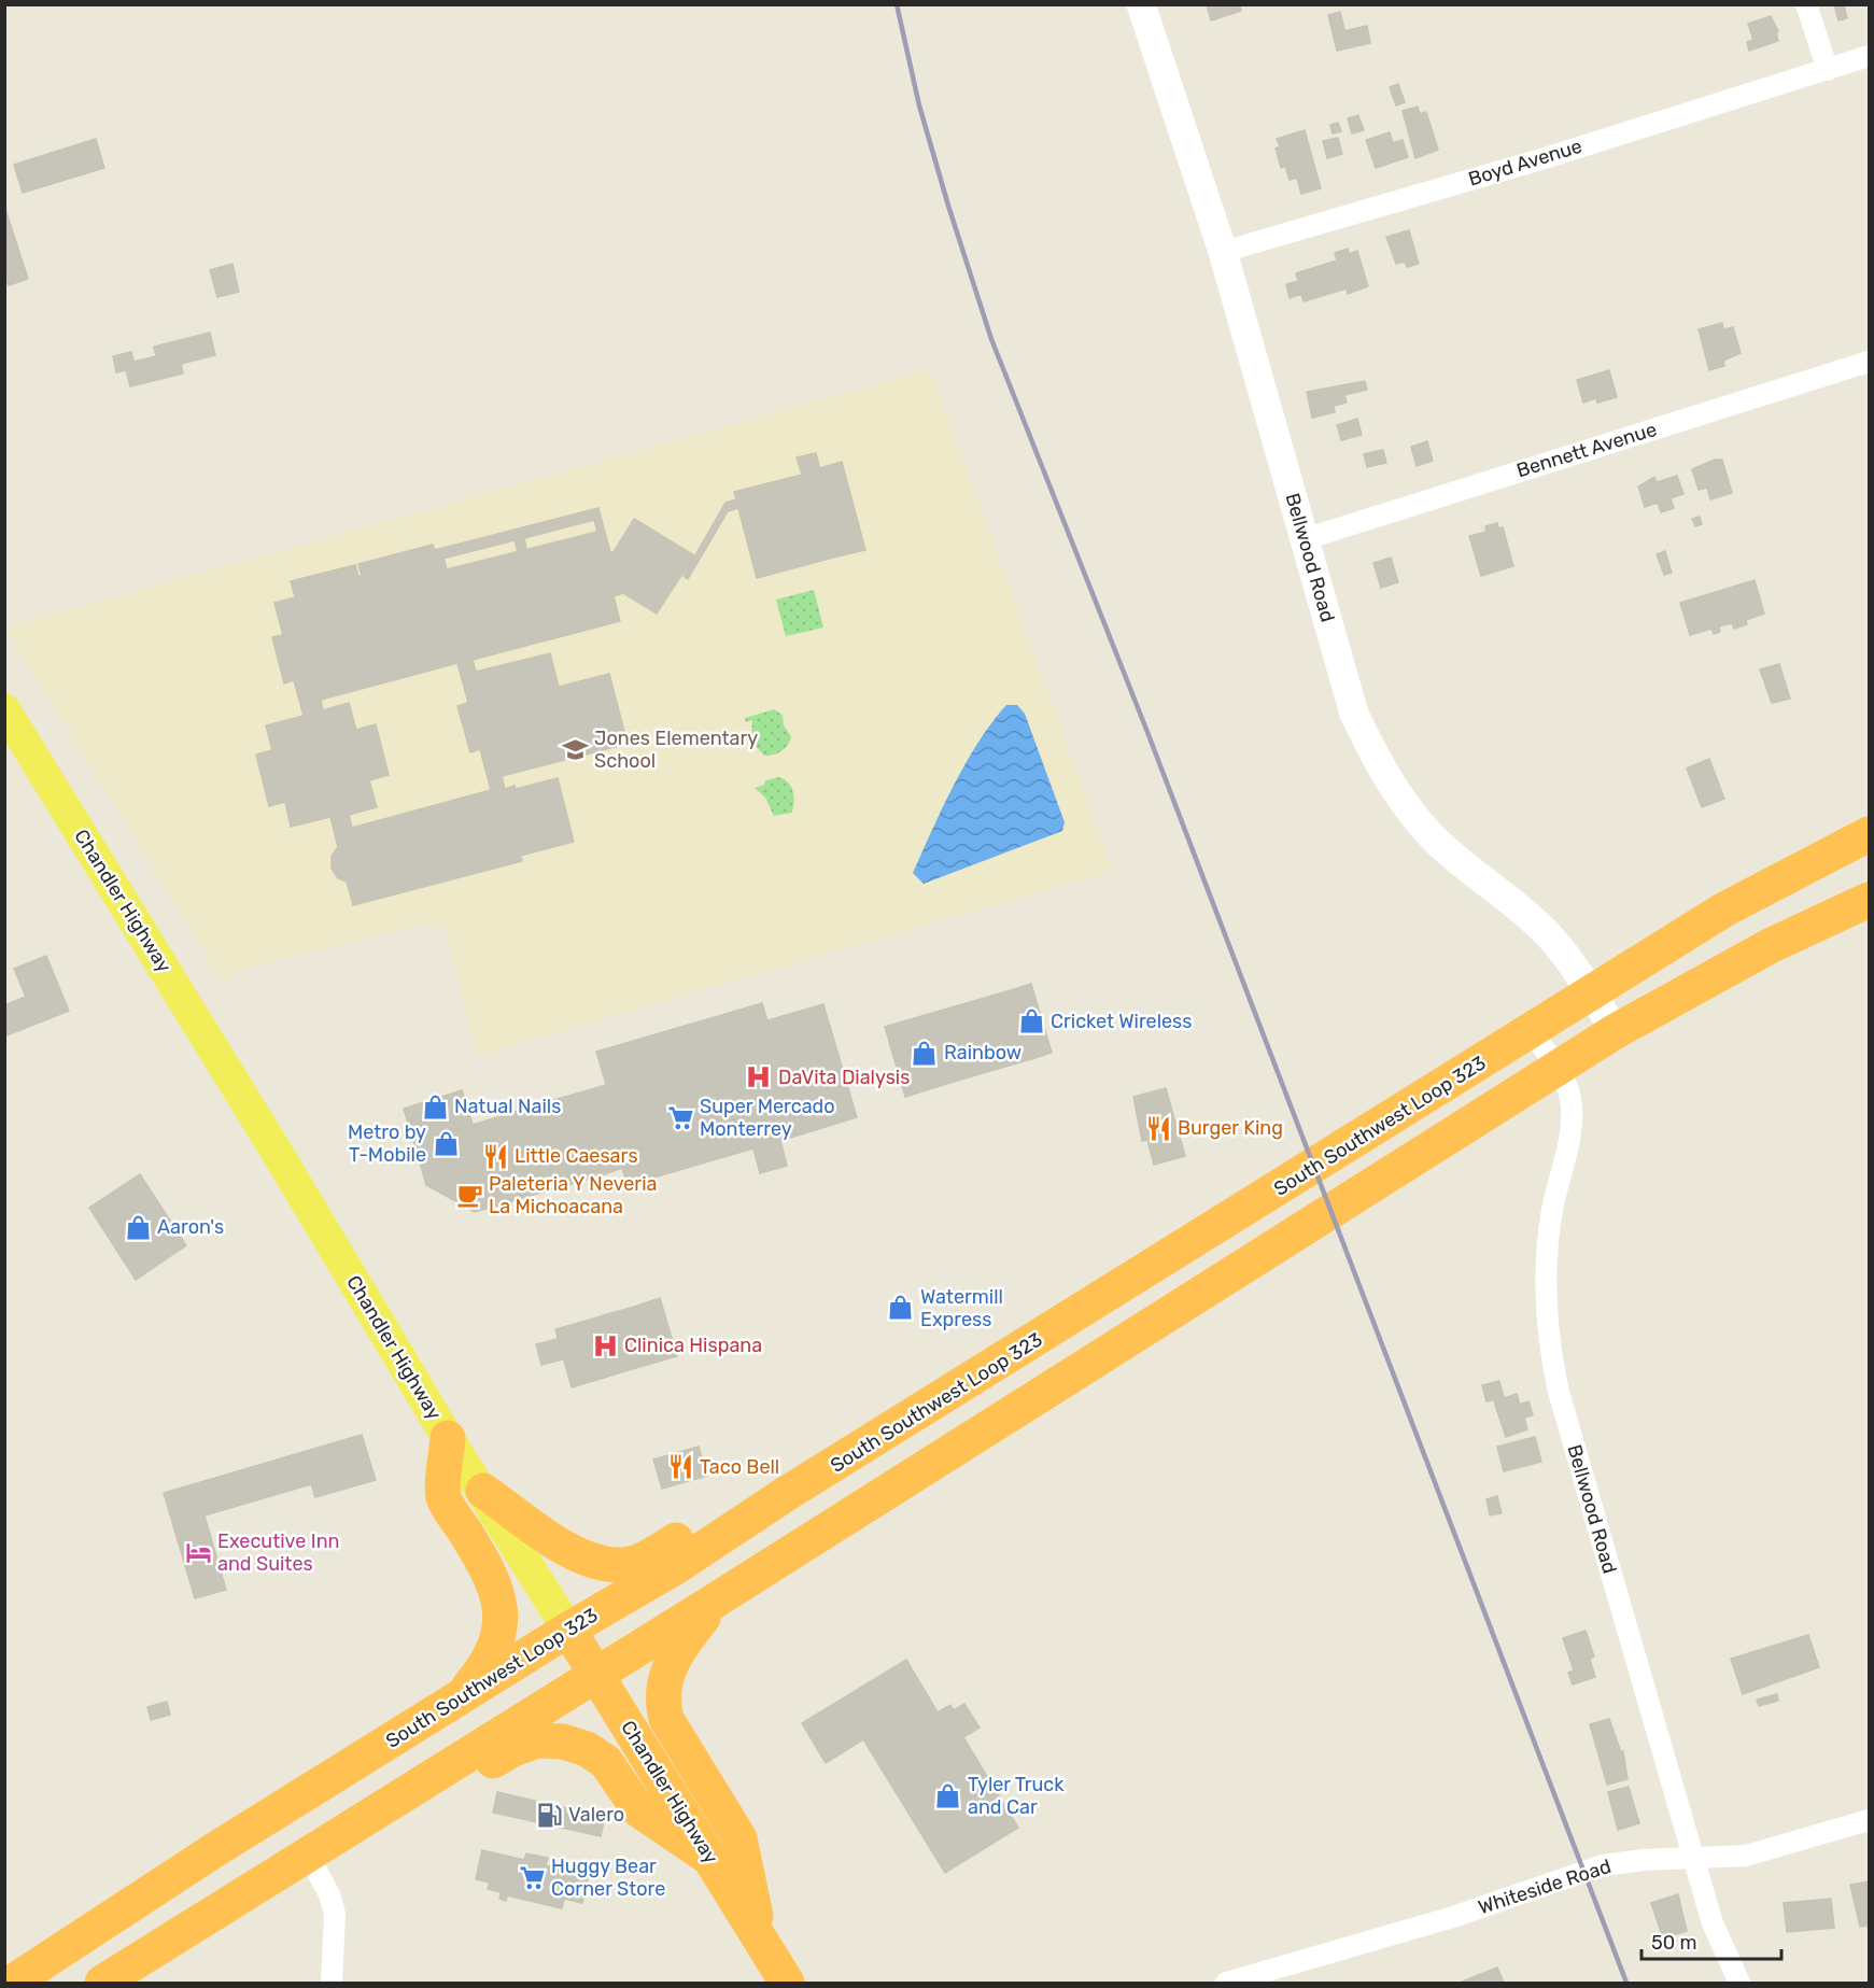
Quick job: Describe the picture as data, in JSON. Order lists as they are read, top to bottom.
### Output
{
  "streets": {
    "highway": ["Chandler Highway", "South Southwest Loop 323"],
    "street": [
      "Boyd Avenue",
      "Bennett Avenue",
      "Bellwood Road",
      "Whiteside Road"
    ]
  },
  "crossings": [
    ["Boyd Avenue", "Bellwood Road"],
    ["Bennett Avenue", "Bellwood Road"],
    ["Bellwood Road", "South Southwest Loop 323"],
    ["Bellwood Road", "Whiteside Road"],
    ["Chandler Highway", "South Southwest Loop 323"]
  ],
  "places": {
    "school or university": ["Jones Elementary School"],
    "shop": [
      "Cricket Wireless",
      "Rainbow",
      "Natual Nails",
      "Metro by T-Mobile",
      "Aaron's",
      "Watermill Express",
      "Tyler Truck and Car"
    ],
    "hospital": ["DaVita Dialysis", "Clinica Hispana"],
    "supermarket": ["Super Mercado Monterrey", "Huggy Bear Corner Store"],
    "restaurant": ["Burger King", "Little Caesars", "Taco Bell"],
    "cafe": ["Paleteria Y Neveria La Michoacana"],
    "hotel": ["Executive Inn and Suites"],
    "fuel station": ["Valero"]
  },
  "scale_bar": "50 m"
}
